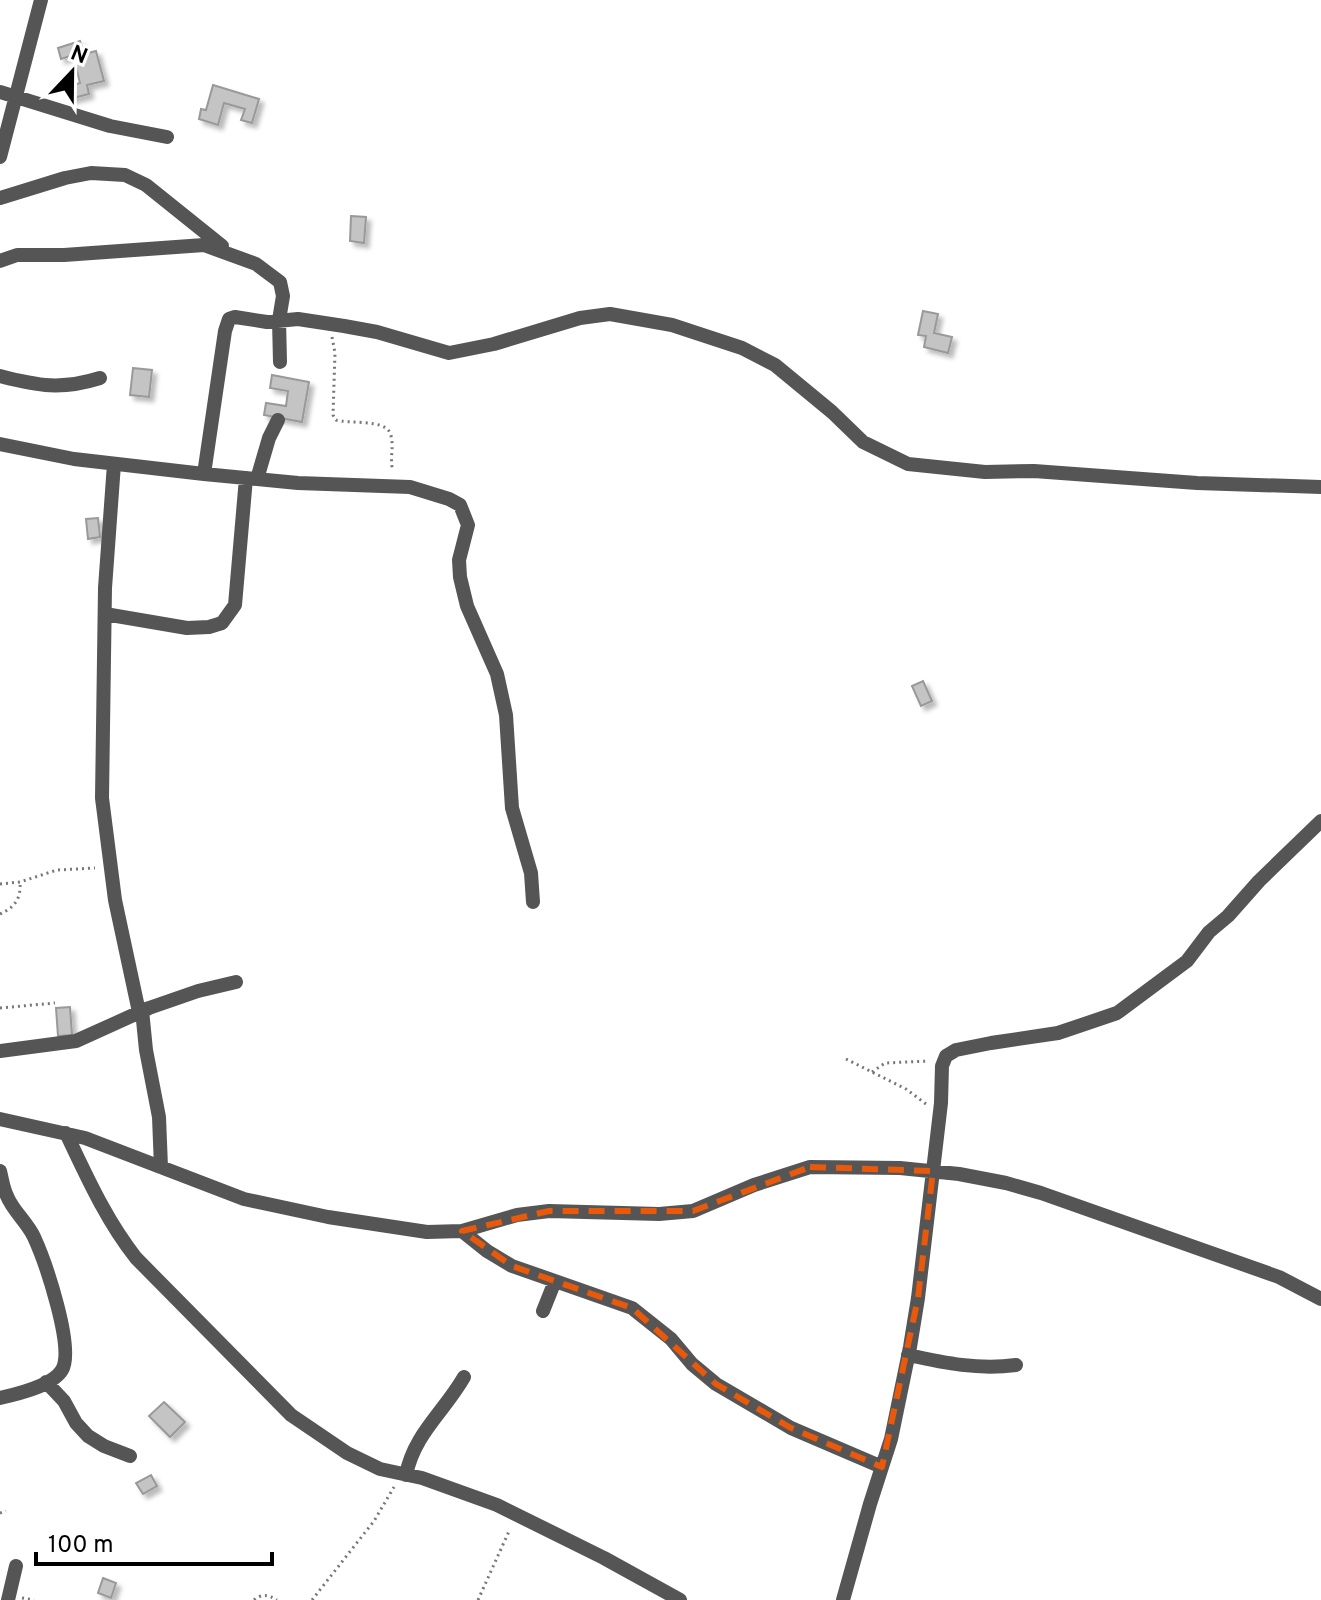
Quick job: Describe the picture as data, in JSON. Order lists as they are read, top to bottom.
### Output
{
  "scale_bar": "100 m",
  "north": "top"
}
